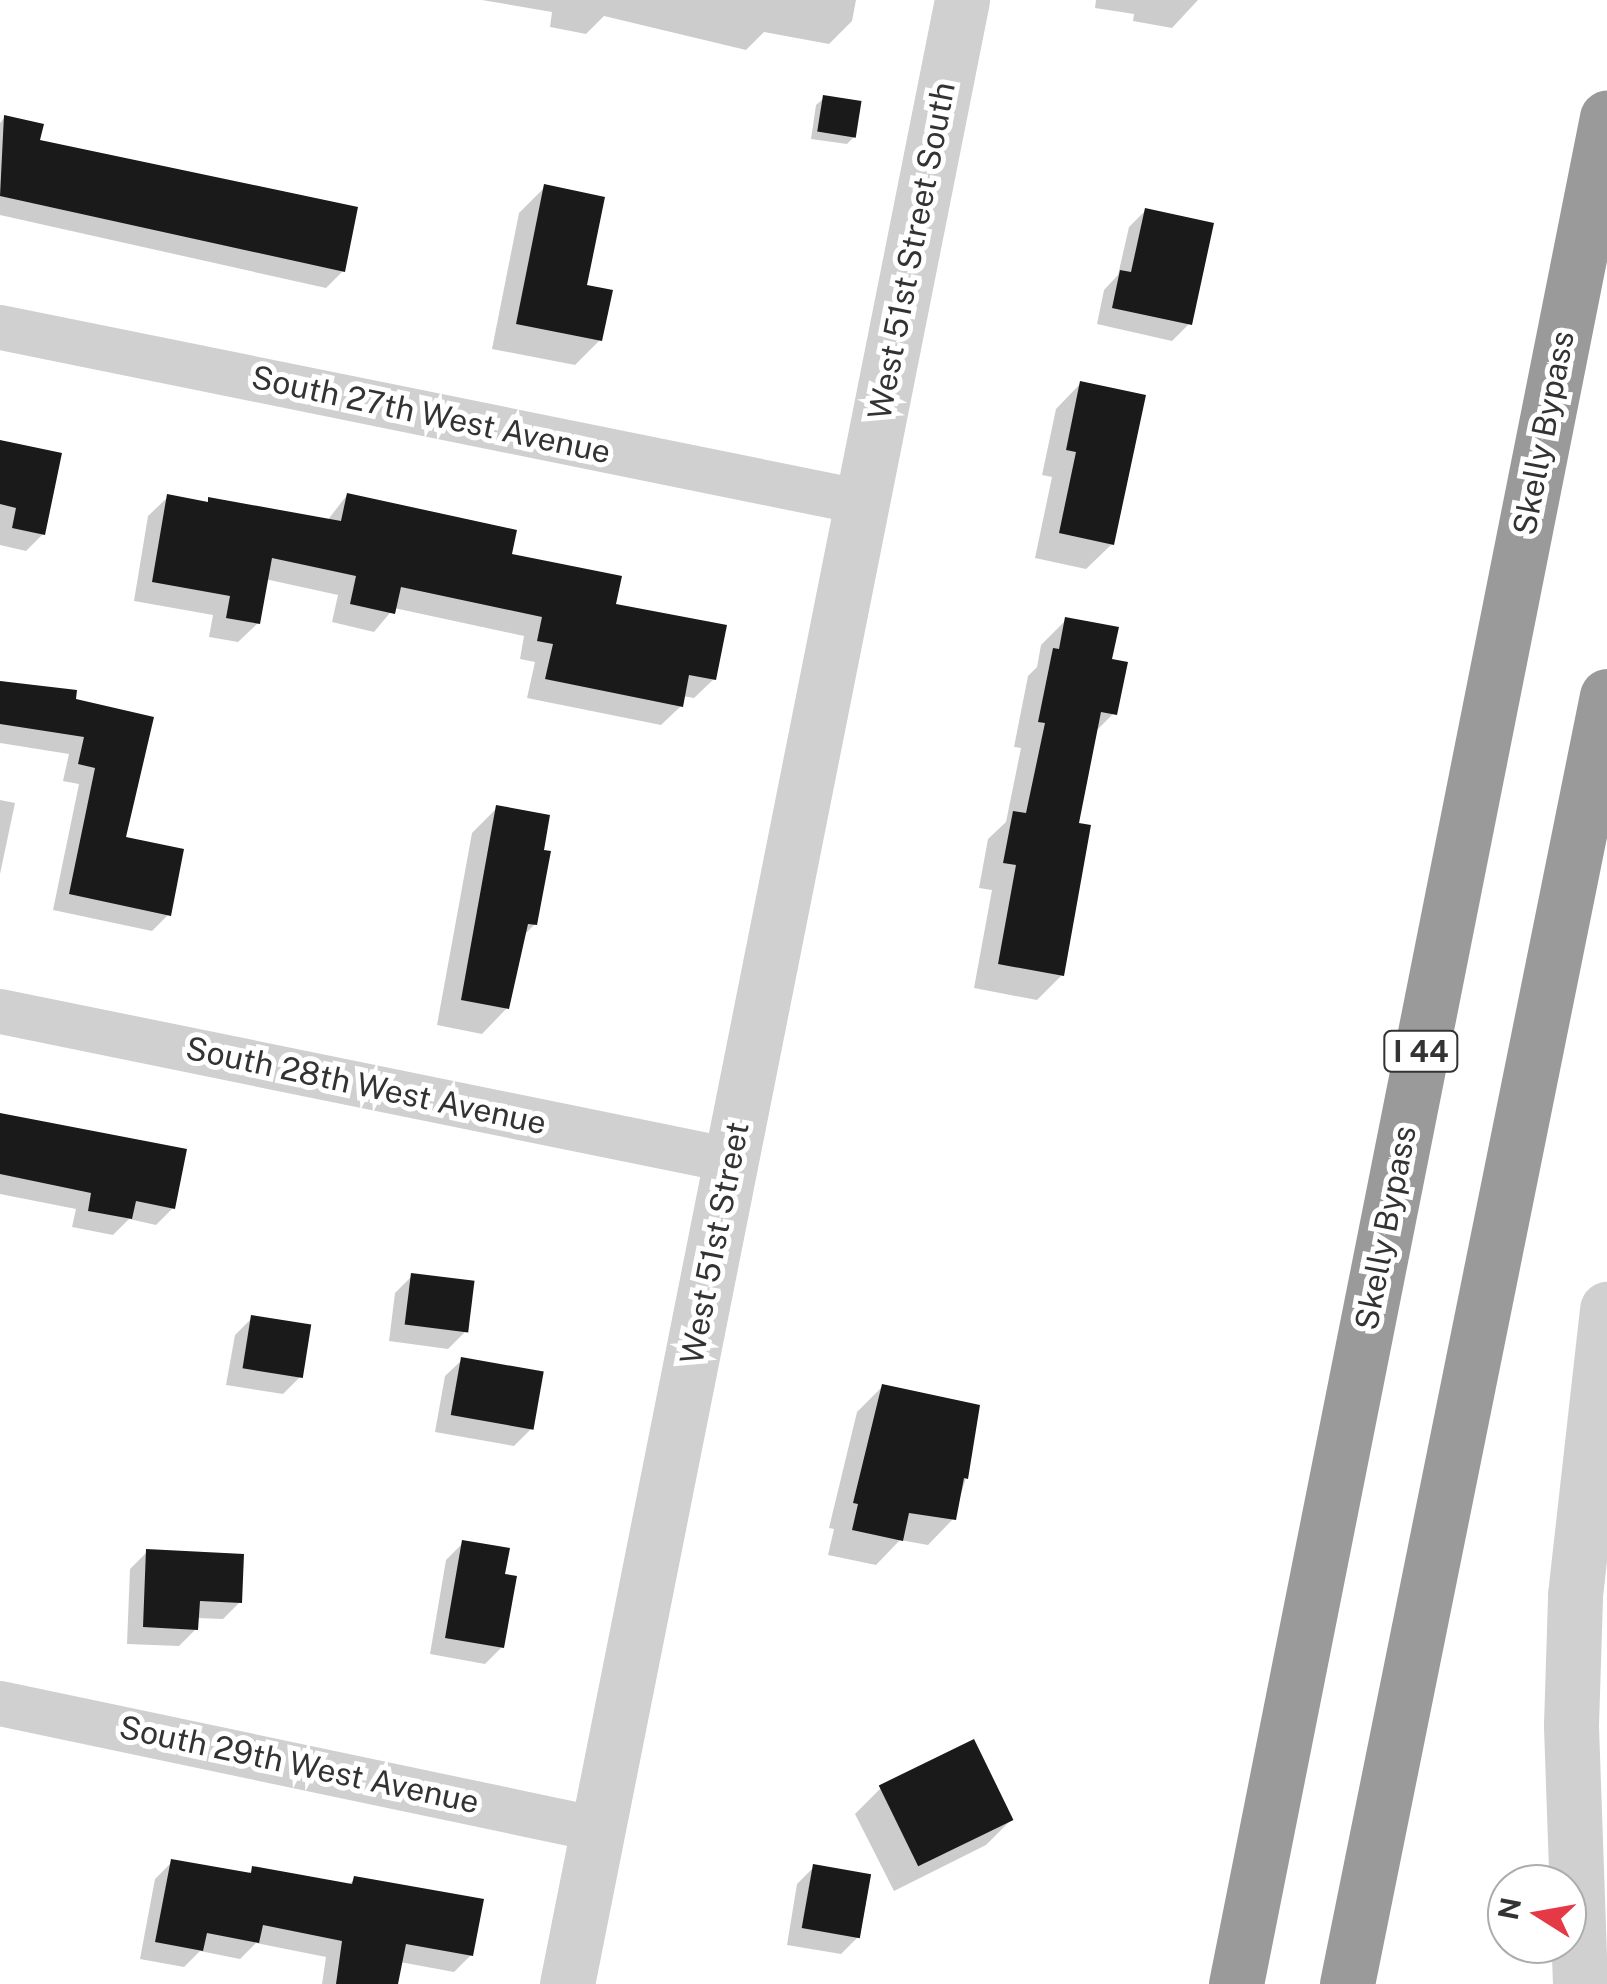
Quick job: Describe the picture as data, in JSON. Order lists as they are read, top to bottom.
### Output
{
  "streets": {
    "highway": ["Skelly Bypass", "I 44"],
    "street": [
      "West 51st Street South",
      "South 27th West Avenue",
      "South 28th West Avenue",
      "West 51st Street",
      "South 29th West Avenue"
    ]
  },
  "crossings": [
    ["West 51st Street South", "South 27th West Avenue"],
    ["West 51st Street South", "West 51st Street"],
    ["South 27th West Avenue", "West 51st Street"],
    ["South 28th West Avenue", "West 51st Street"],
    ["West 51st Street", "South 29th West Avenue"]
  ],
  "north": "left"
}
